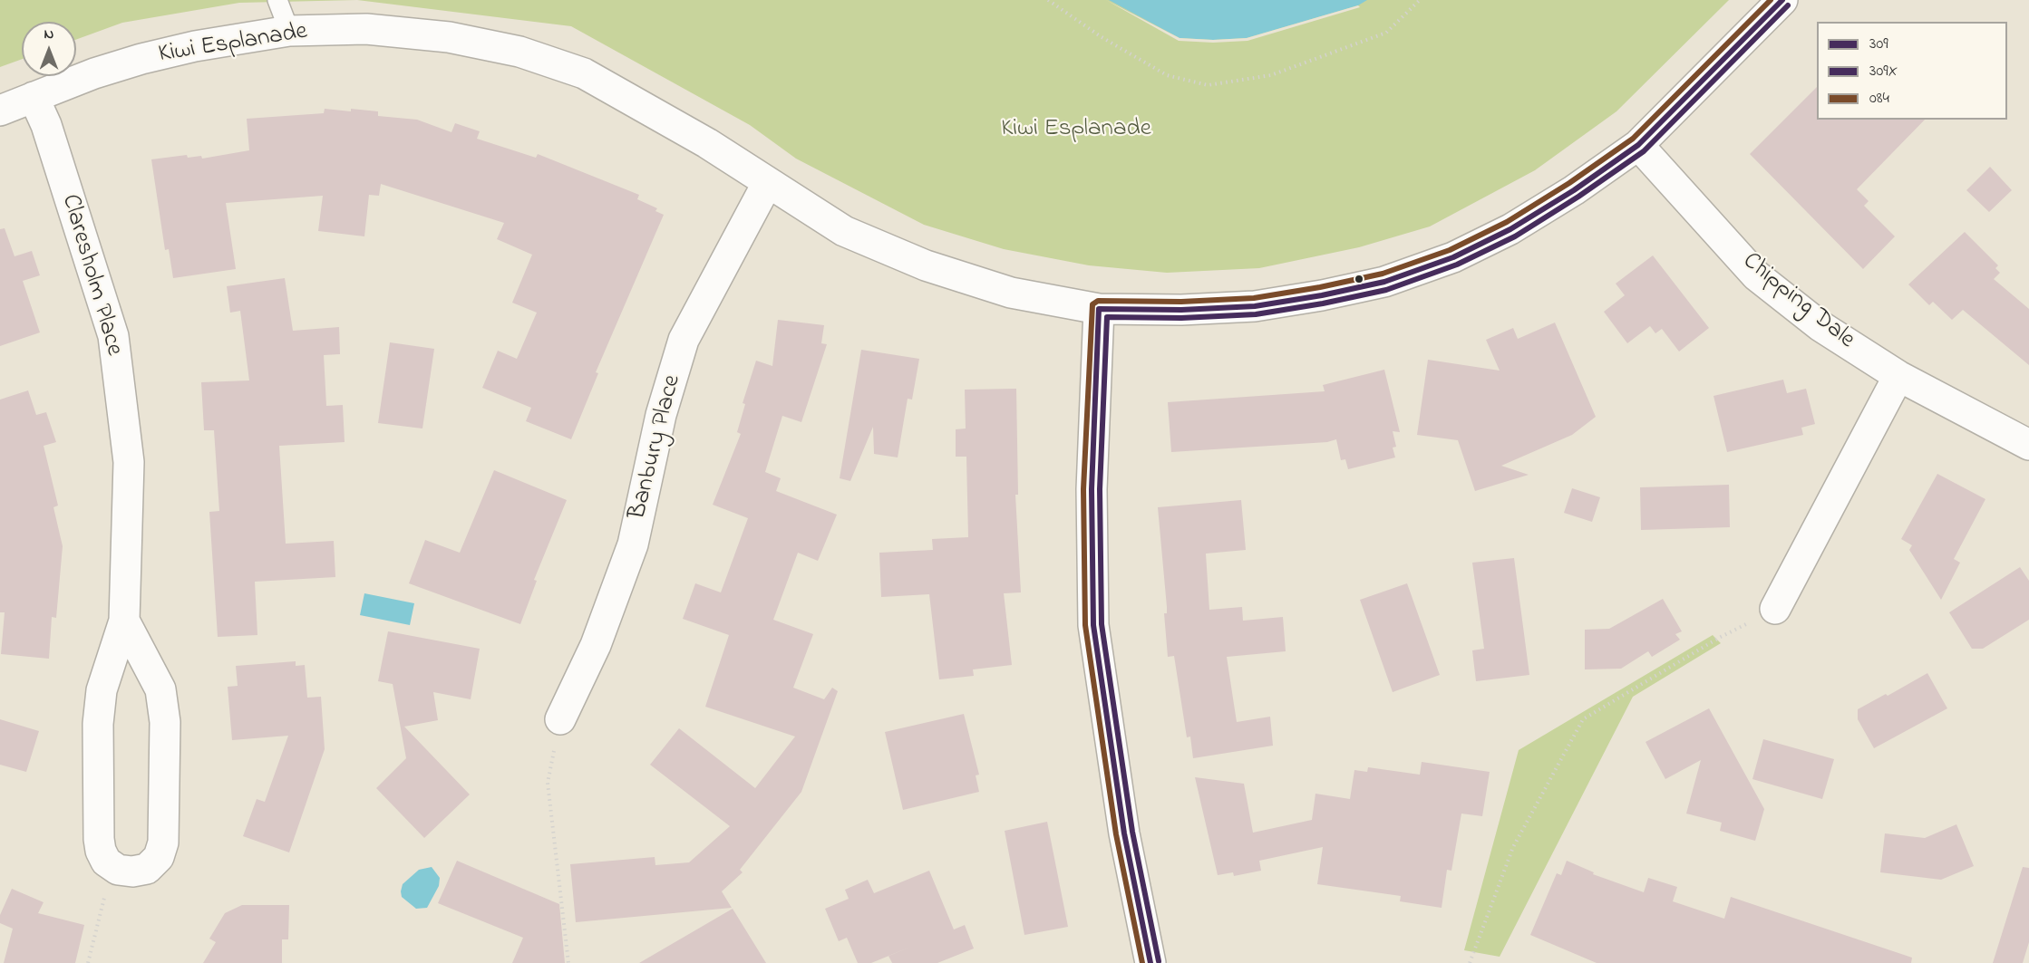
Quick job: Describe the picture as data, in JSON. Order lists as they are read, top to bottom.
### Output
{
  "streets": {
    "street": [
      "Kiwi Esplanade",
      "Claresholm Place",
      "Chipping Dale",
      "Banbury Place"
    ]
  },
  "crossings": [
    ["Kiwi Esplanade", "Claresholm Place"],
    ["Kiwi Esplanade", "Chipping Dale"],
    ["Kiwi Esplanade", "Banbury Place"]
  ],
  "parks": ["Kiwi Esplanade"],
  "lines": ["transit line 309", "transit line 084", "transit line 309X"],
  "legend": ["309", "309X", "084"],
  "north": "top"
}
